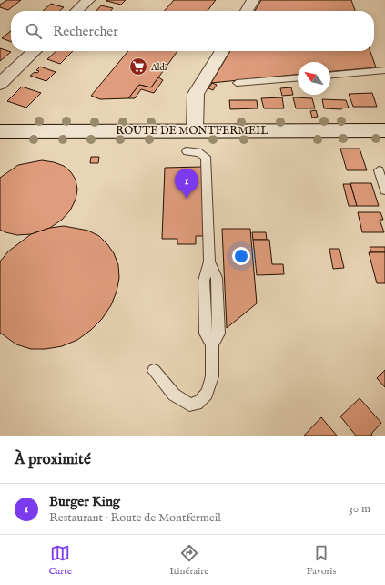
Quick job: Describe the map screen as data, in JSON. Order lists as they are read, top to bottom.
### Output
{
  "streets": {
    "main road": ["ROUTE DE MONTFERMEIL"]
  },
  "places": {
    "supermarket": ["Aldi"]
  },
  "north": "top left",
  "page": {
    "search": "Rechercher",
    "pins": "1",
    "heading": "À proximité",
    "list": [
      {
        "mark": "1",
        "name": "Burger King",
        "note": "Restaurant · Route de Montfermeil",
        "value": "30 m"
      }
    ],
    "nav": ["Carte", "Itinéraire", "Favoris"]
  }
}
